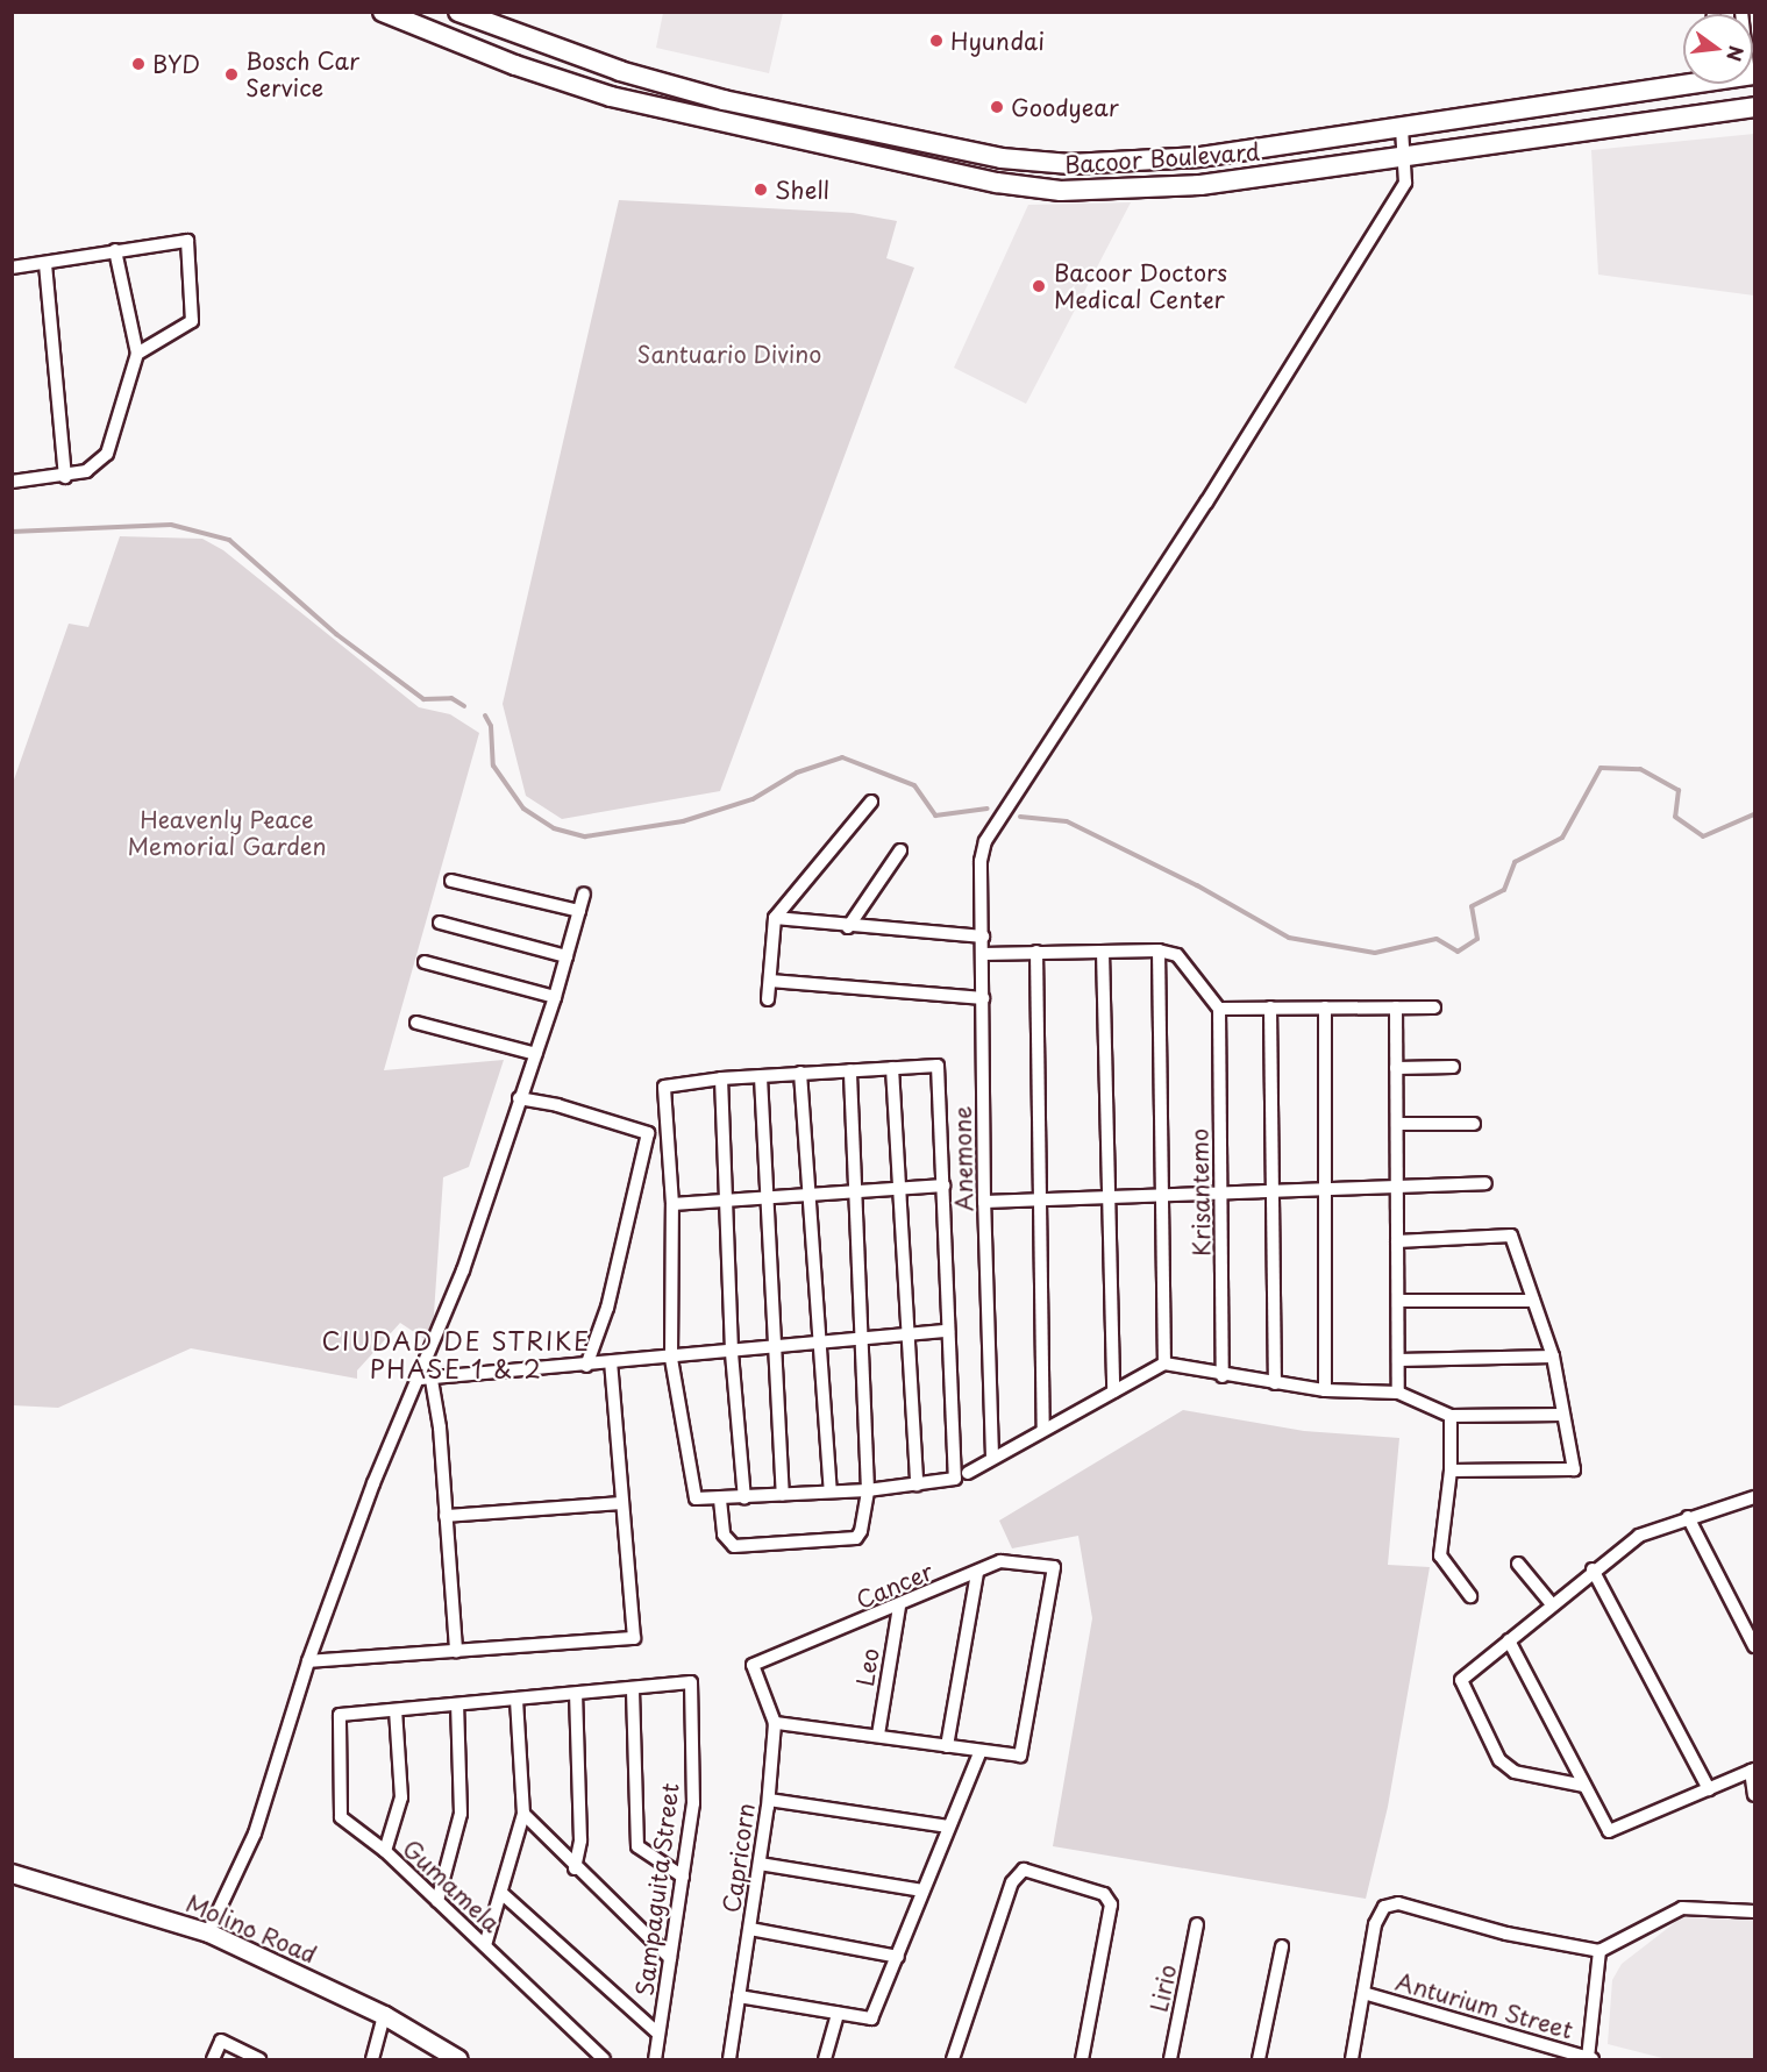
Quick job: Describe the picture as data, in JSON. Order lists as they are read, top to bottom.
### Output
{
  "streets": {
    "main road": ["Bacoor Boulevard", "Molino Road"],
    "street": [
      "Anemone",
      "Krisantemo",
      "Cancer",
      "Leo",
      "Capricorn",
      "Gumamela",
      "Sampaguita Street",
      "Lirio",
      "Anturium Street"
    ]
  },
  "crossings": [
    ["Bacoor Boulevard", "Anemone"],
    ["Cancer", "Leo"],
    ["Cancer", "Capricorn"]
  ],
  "districts": ["CIUDAD DE STRIKE PHASE 1 & 2"],
  "parks": ["Santuario Divino", "Heavenly Peace Memorial Garden"],
  "places": [
    "Hyundai",
    "BYD",
    "Bosch Car Service",
    "Goodyear",
    "Shell",
    "Bacoor Doctors Medical Center"
  ],
  "north": "right"
}
